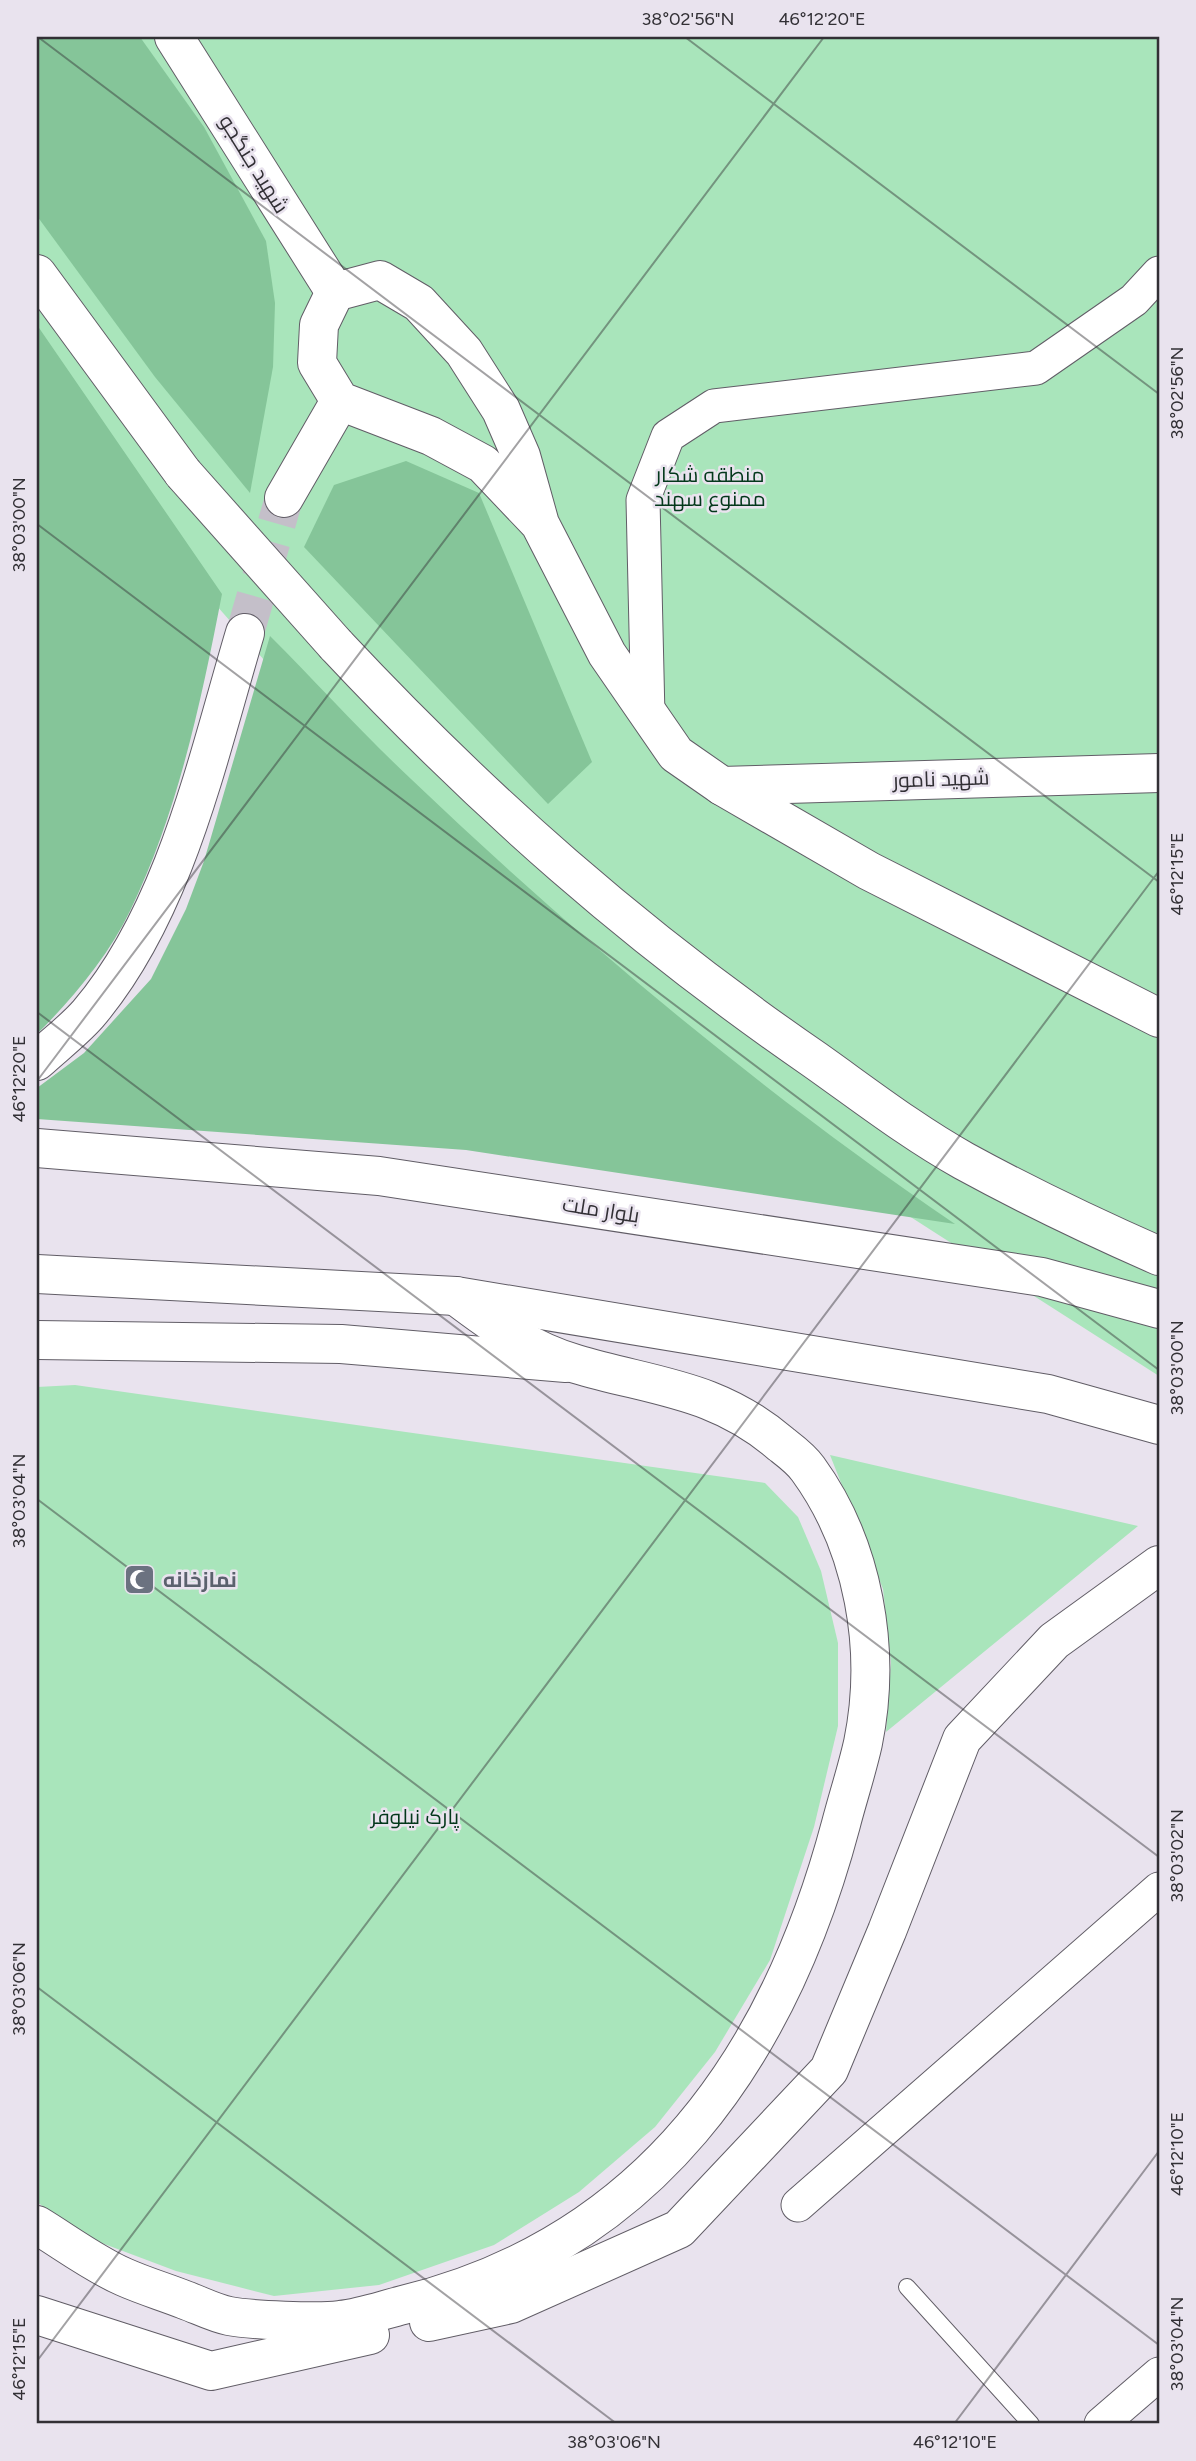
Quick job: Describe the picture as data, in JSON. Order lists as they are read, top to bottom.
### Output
{
  "streets": {
    "main road": ["شهید جنگجو", "شهید نامور", "بلوار ملت"]
  },
  "parks": ["منطقه شکار ممنوع سهند", "پارک نیلوفر"],
  "places": {
    "mosque": ["نمازخانه"]
  },
  "coordinates": [
    "38°02'56\"N",
    "46°12'20\"E",
    "38°03'00\"N",
    "46°12'15\"E",
    "38°03'04\"N",
    "38°03'02\"N",
    "38°03'06\"N",
    "46°12'10\"E"
  ]
}
